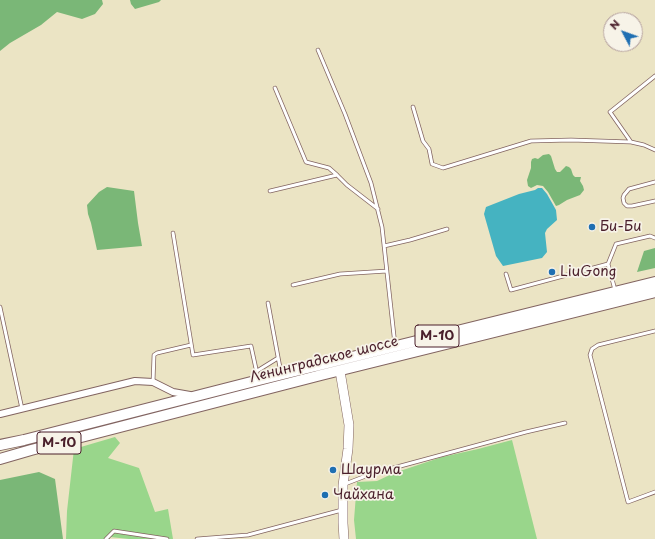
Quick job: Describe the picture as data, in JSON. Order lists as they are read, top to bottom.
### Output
{
  "streets": {
    "highway": ["М-10", "Ленинградское шоссе"]
  },
  "places": [
    "Би-Би",
    "LiuGong",
    "Шаурма",
    "Чайхана"
  ],
  "north": "top left"
}
